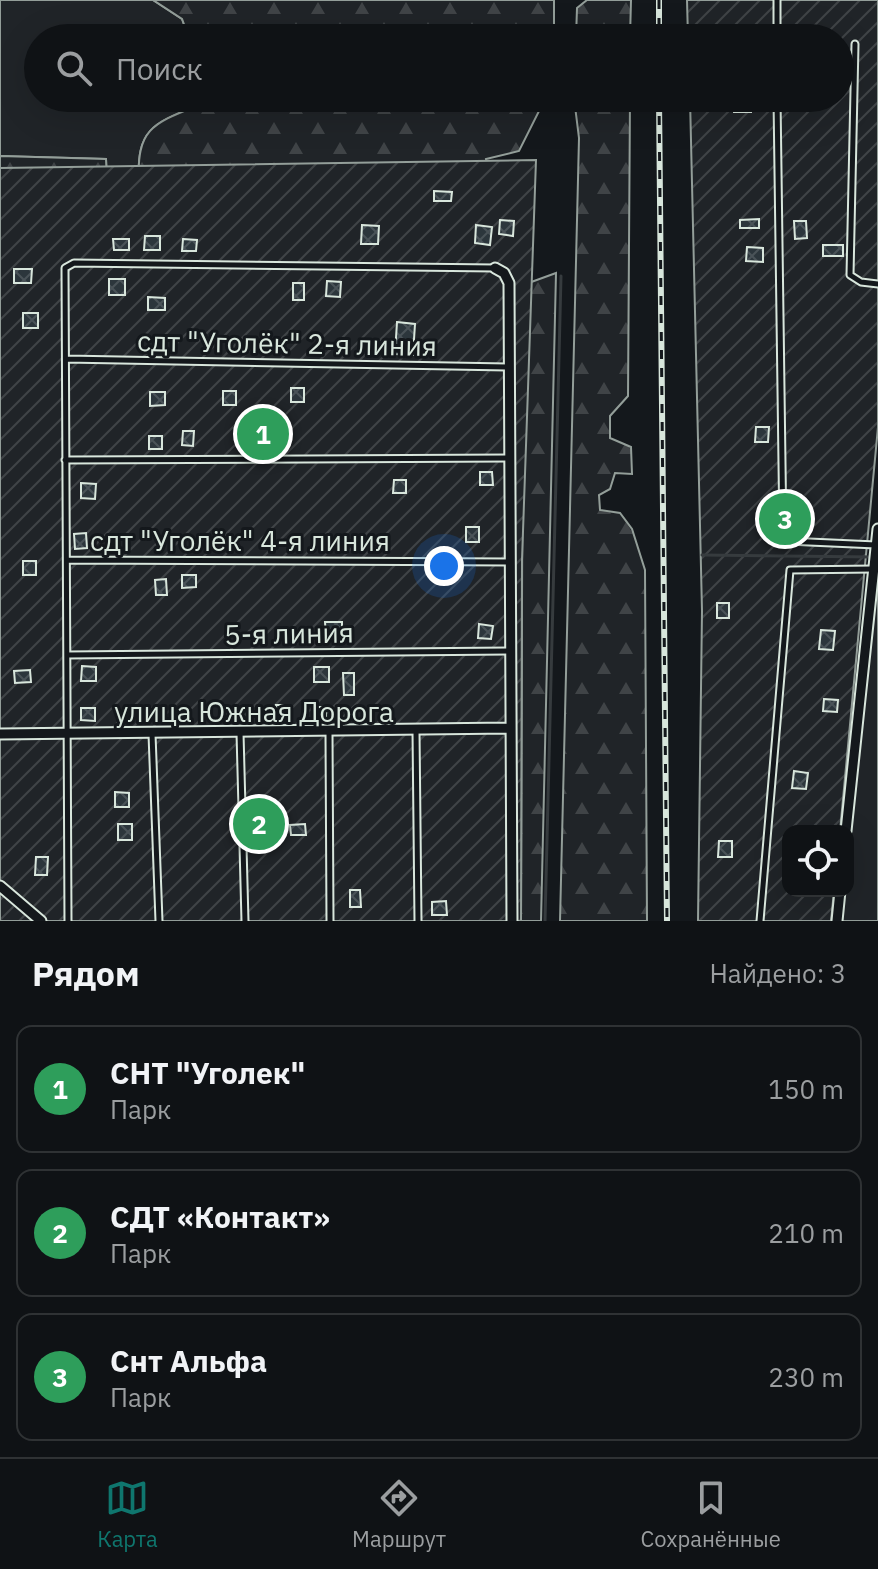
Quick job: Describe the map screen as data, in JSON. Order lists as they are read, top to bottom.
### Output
{
  "streets": {
    "street": ["улица Южная Дорога"],
    "lane": ["сдт \"Уголёк\" 2-я линия", "сдт \"Уголёк\" 4-я линия", "5-я линия"]
  },
  "page": {
    "search": "Поиск",
    "pins": ["1", "3", "2"],
    "heading": ["Рядом", "Найдено: 3"],
    "list": [
      {
        "mark": "1",
        "name": "СНТ \"Уголек\"",
        "note": "Парк",
        "value": "150 m"
      },
      {
        "mark": "2",
        "name": "СДТ «Контакт»",
        "note": "Парк",
        "value": "210 m"
      },
      {
        "mark": "3",
        "name": "Снт Альфа",
        "note": "Парк",
        "value": "230 m"
      }
    ],
    "nav": ["Карта", "Маршрут", "Сохранённые"]
  }
}
